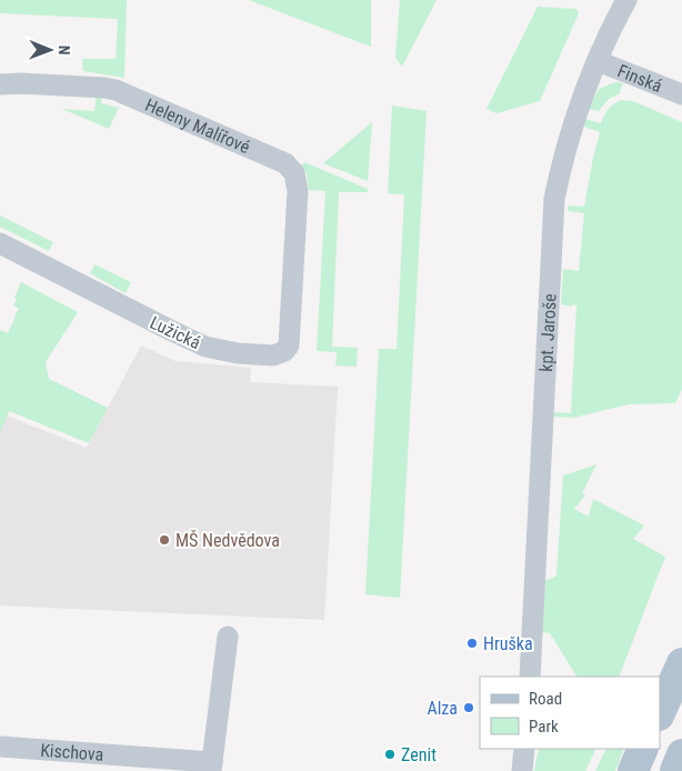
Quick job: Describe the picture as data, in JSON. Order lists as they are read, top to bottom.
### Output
{
  "streets": {
    "street": [
      "Finská",
      "Heleny Malířové",
      "Lužická",
      "kpt. Jaroše",
      "Kischova"
    ]
  },
  "crossings": [
    ["Finská", "kpt. Jaroše"],
    ["Heleny Malířové", "Lužická"]
  ],
  "places": [
    "MŠ Nedvědova",
    "Hruška",
    "Alza",
    "Zenit"
  ],
  "legend": ["Road", "Park"],
  "north": "right"
}
